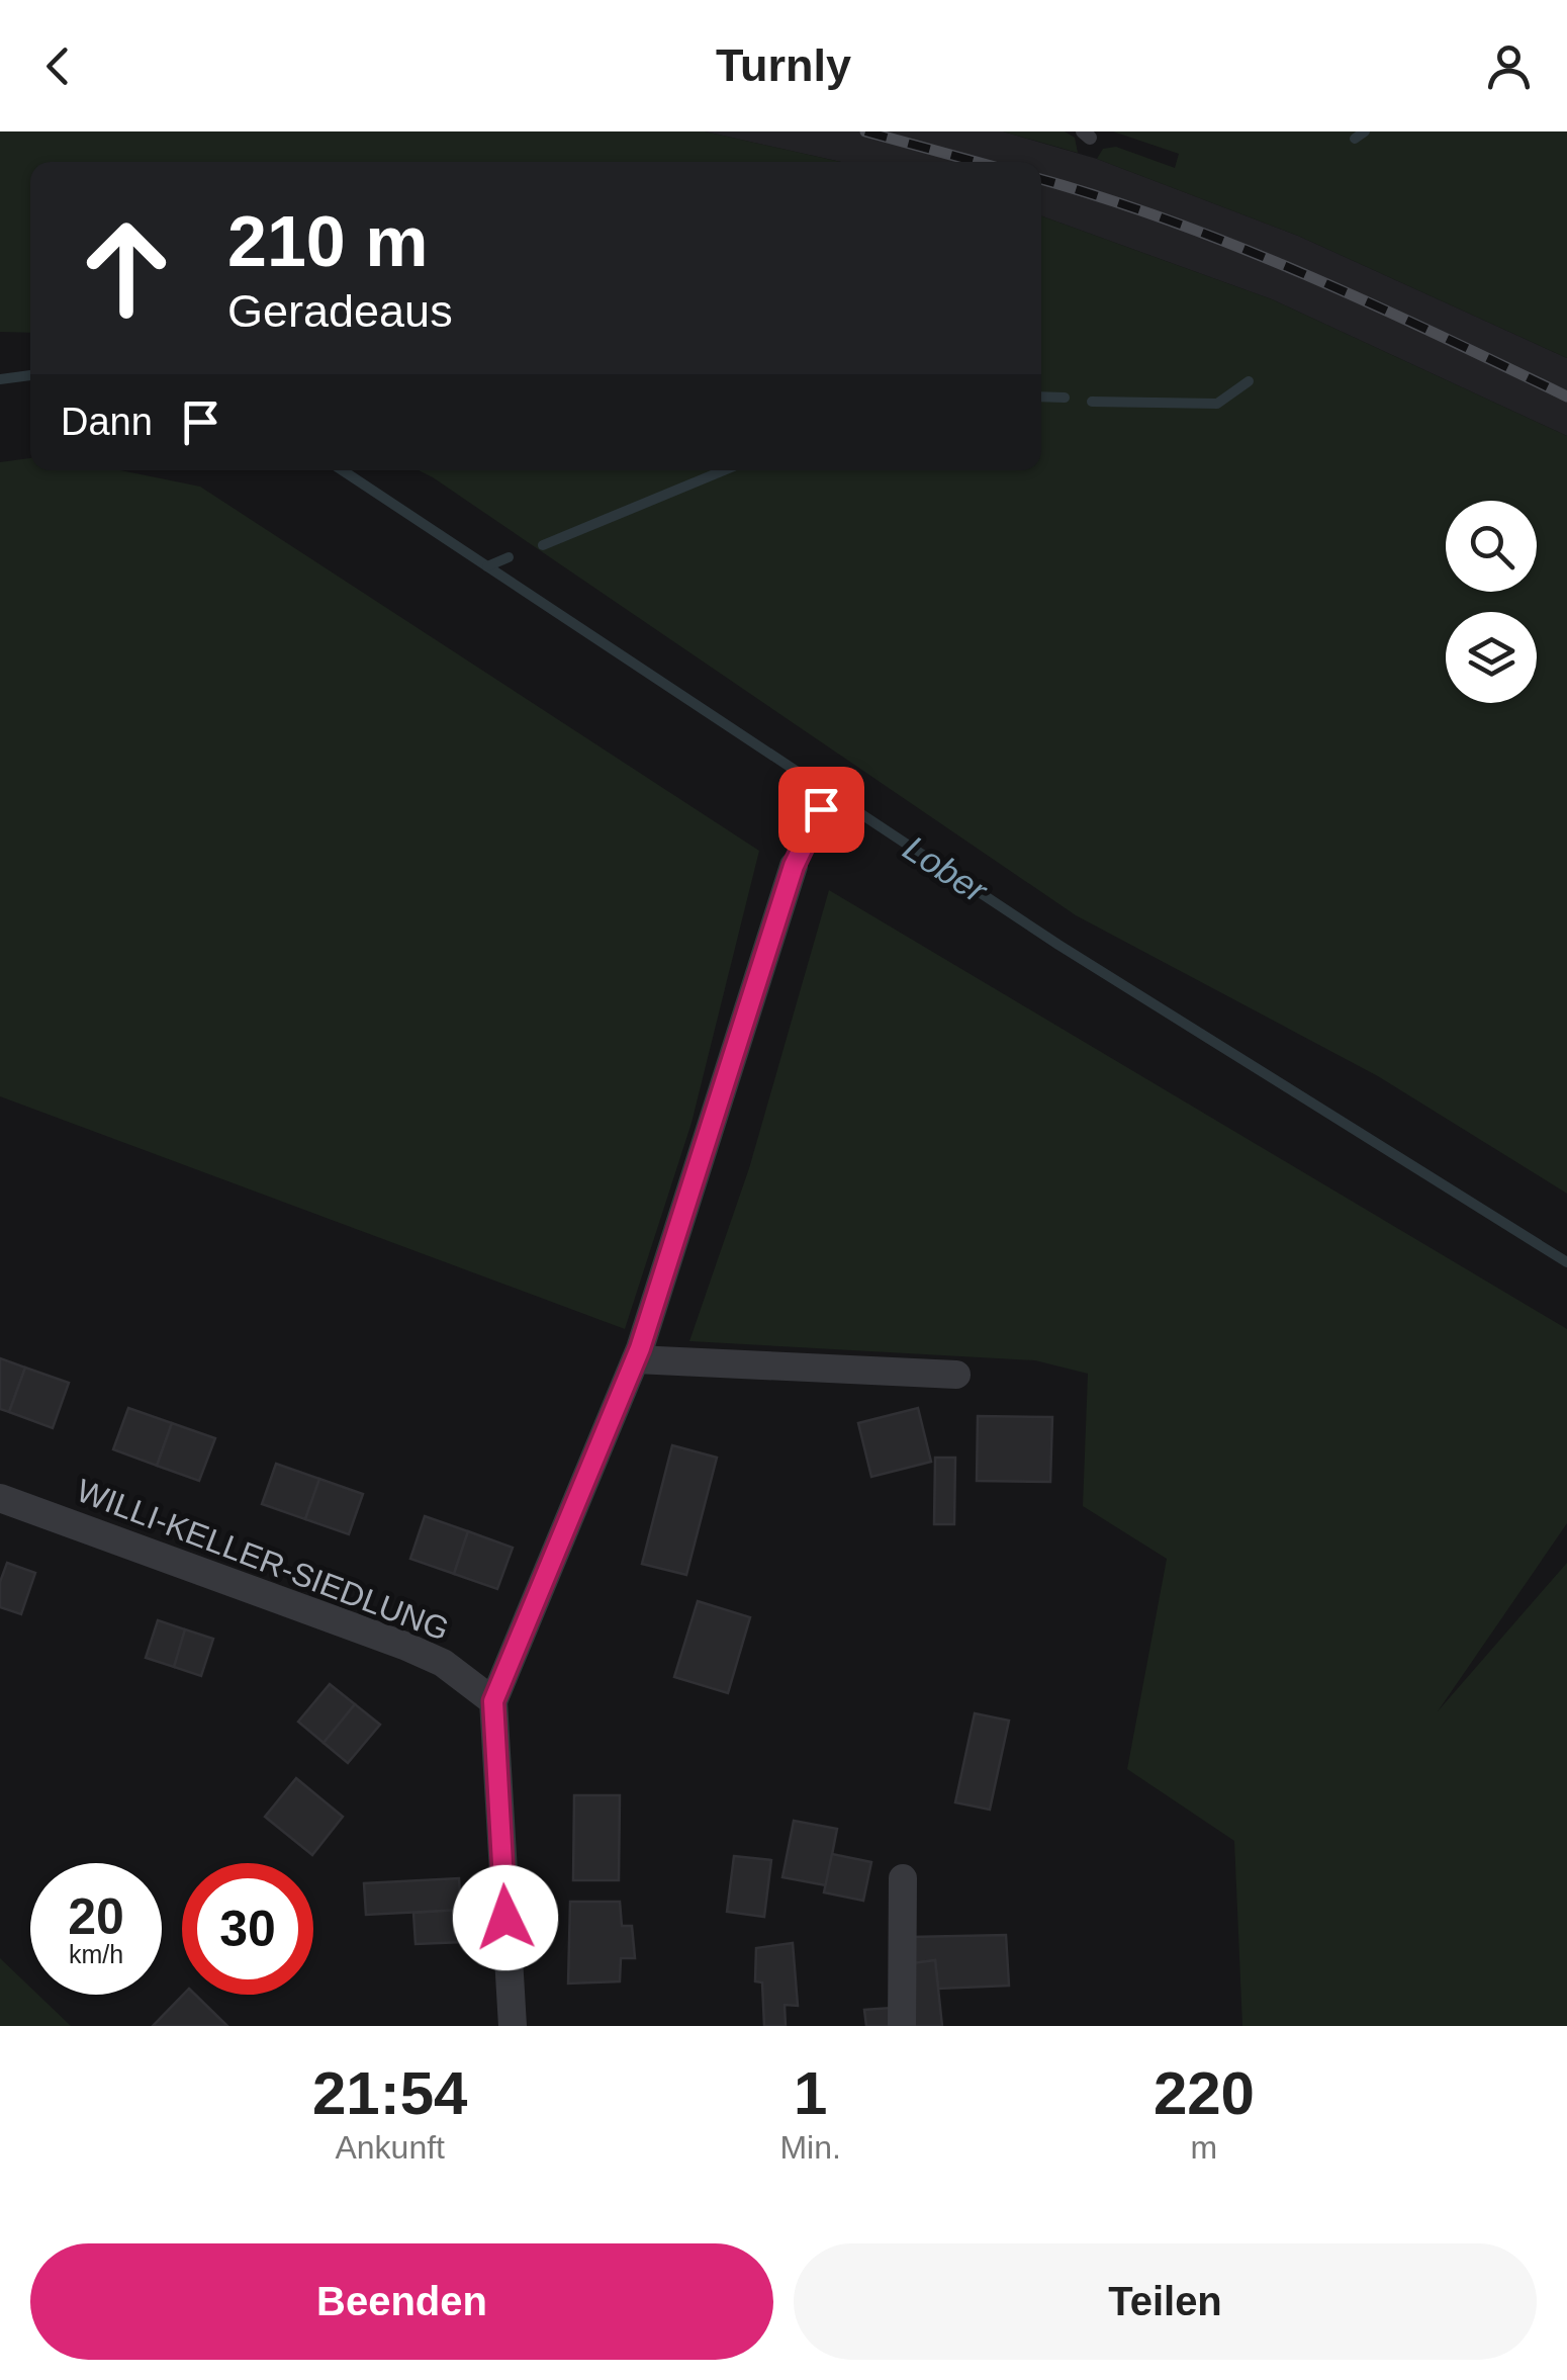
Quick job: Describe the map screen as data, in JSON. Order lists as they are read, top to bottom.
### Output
{
  "streets": {
    "street": ["WILLI-KELLER-SIEDLUNG"]
  },
  "water": ["Lober"],
  "page": {
    "header": "Turnly",
    "turn": ["210 m", "Geradeaus"],
    "then": "Dann",
    "speed": "20 km/h",
    "limit": "30",
    "eta": [
      "21:54",
      "Ankunft",
      "1",
      "Min.",
      "220",
      "m"
    ],
    "buttons": ["Beenden", "Teilen"]
  }
}
